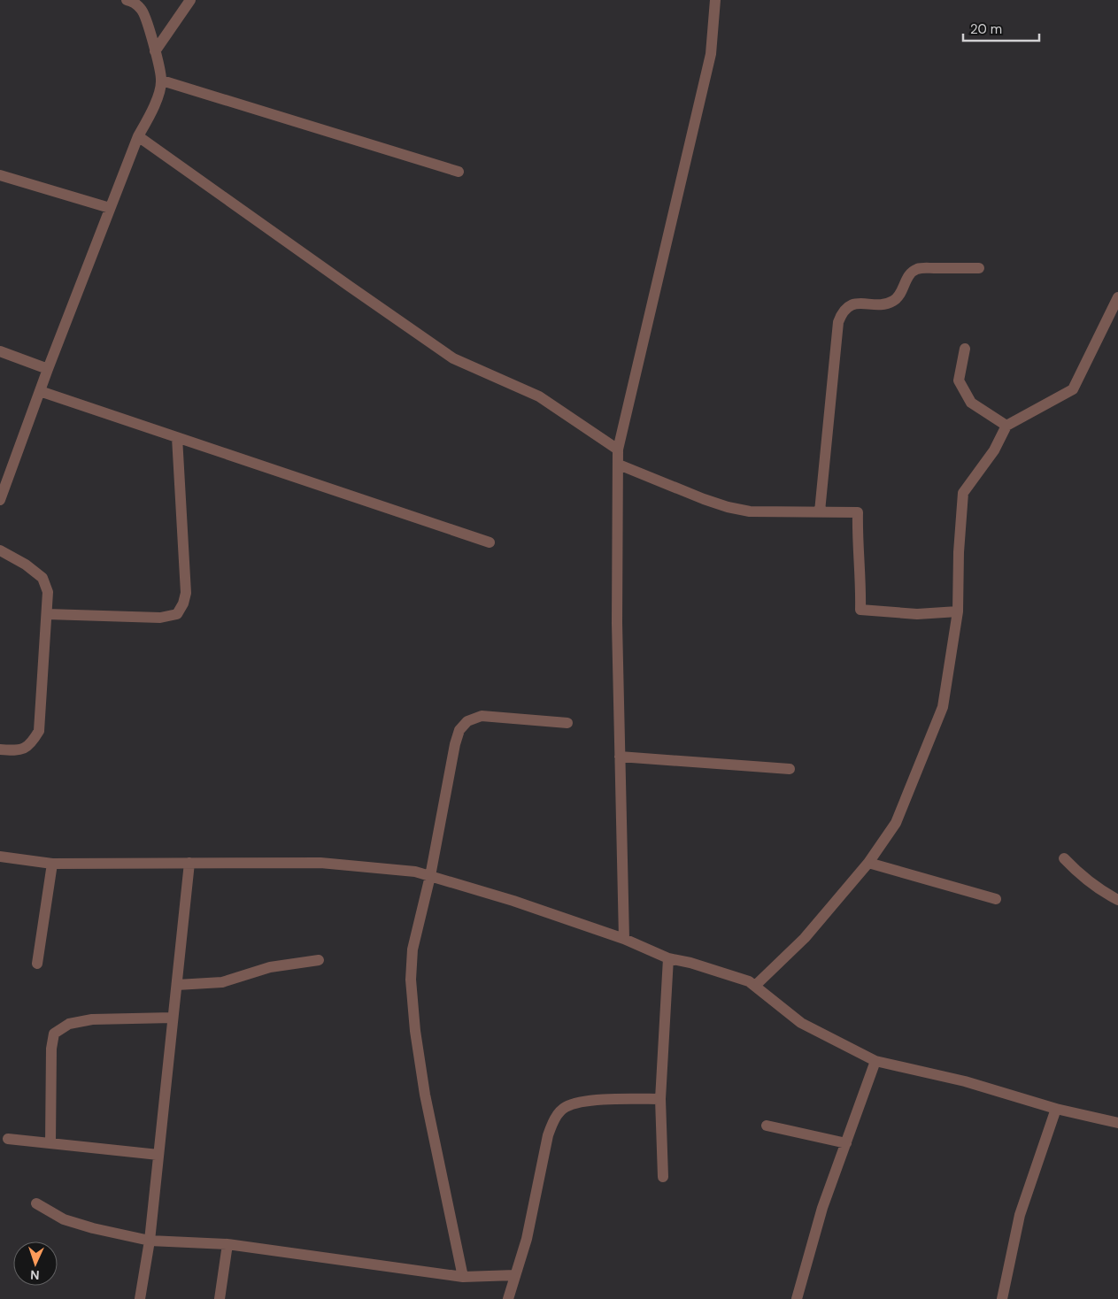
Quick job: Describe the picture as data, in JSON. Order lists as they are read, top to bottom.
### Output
{
  "scale_bar": "20 m",
  "north": "bottom"
}
